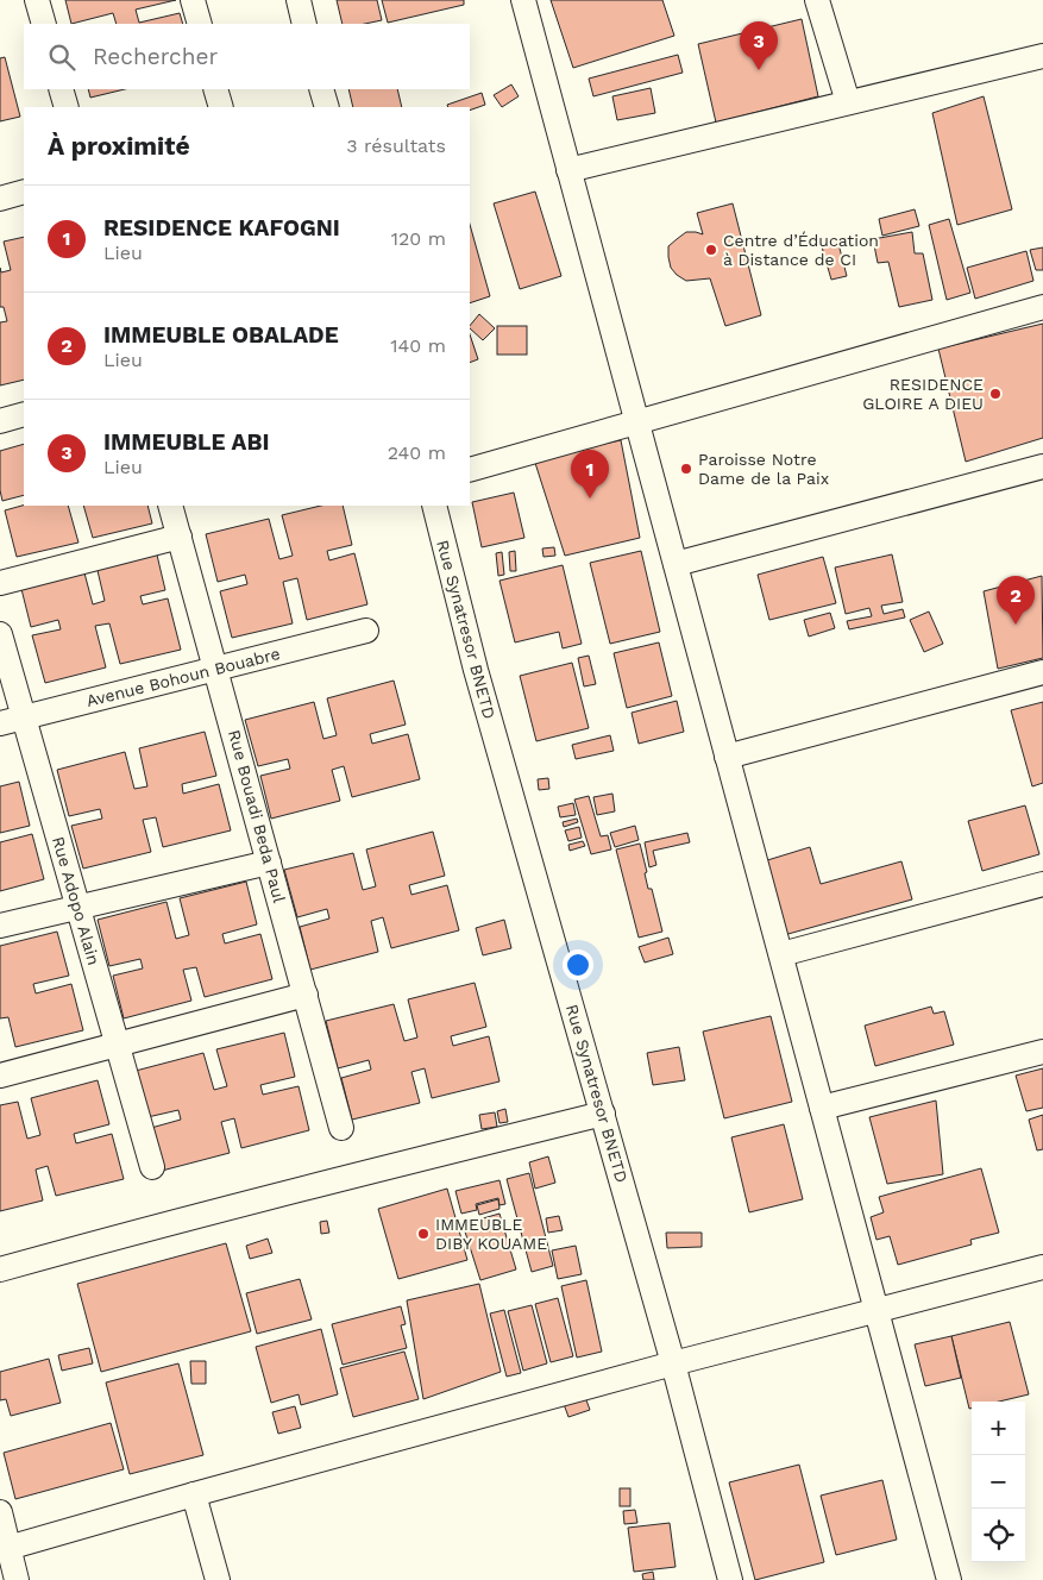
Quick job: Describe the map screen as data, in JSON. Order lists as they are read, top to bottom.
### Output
{
  "streets": {
    "street": [
      "Rue Synatresor BNETD",
      "Avenue Bohoun Bouabre",
      "Rue Bouadi Beda Paul",
      "Rue Adopo Alain"
    ]
  },
  "crossings": [
    ["Avenue Bohoun Bouabre", "Rue Bouadi Beda Paul"],
    ["Avenue Bohoun Bouabre", "Rue Adopo Alain"]
  ],
  "places": [
    "Centre d’Éducation à Distance de CI",
    "RESIDENCE GLOIRE A DIEU",
    "Paroisse Notre Dame de la Paix",
    "IMMEUBLE DIBY KOUAME"
  ],
  "page": {
    "pins": ["3", "1", "2"],
    "search": "Rechercher",
    "heading": ["À proximité", "3 résultats"],
    "list": [
      {
        "mark": "1",
        "name": "RESIDENCE KAFOGNI",
        "note": "Lieu",
        "value": "120 m"
      },
      {
        "mark": "2",
        "name": "IMMEUBLE OBALADE",
        "note": "Lieu",
        "value": "140 m"
      },
      {
        "mark": "3",
        "name": "IMMEUBLE ABI",
        "note": "Lieu",
        "value": "240 m"
      }
    ],
    "map_buttons": ["+", "−"]
  }
}
